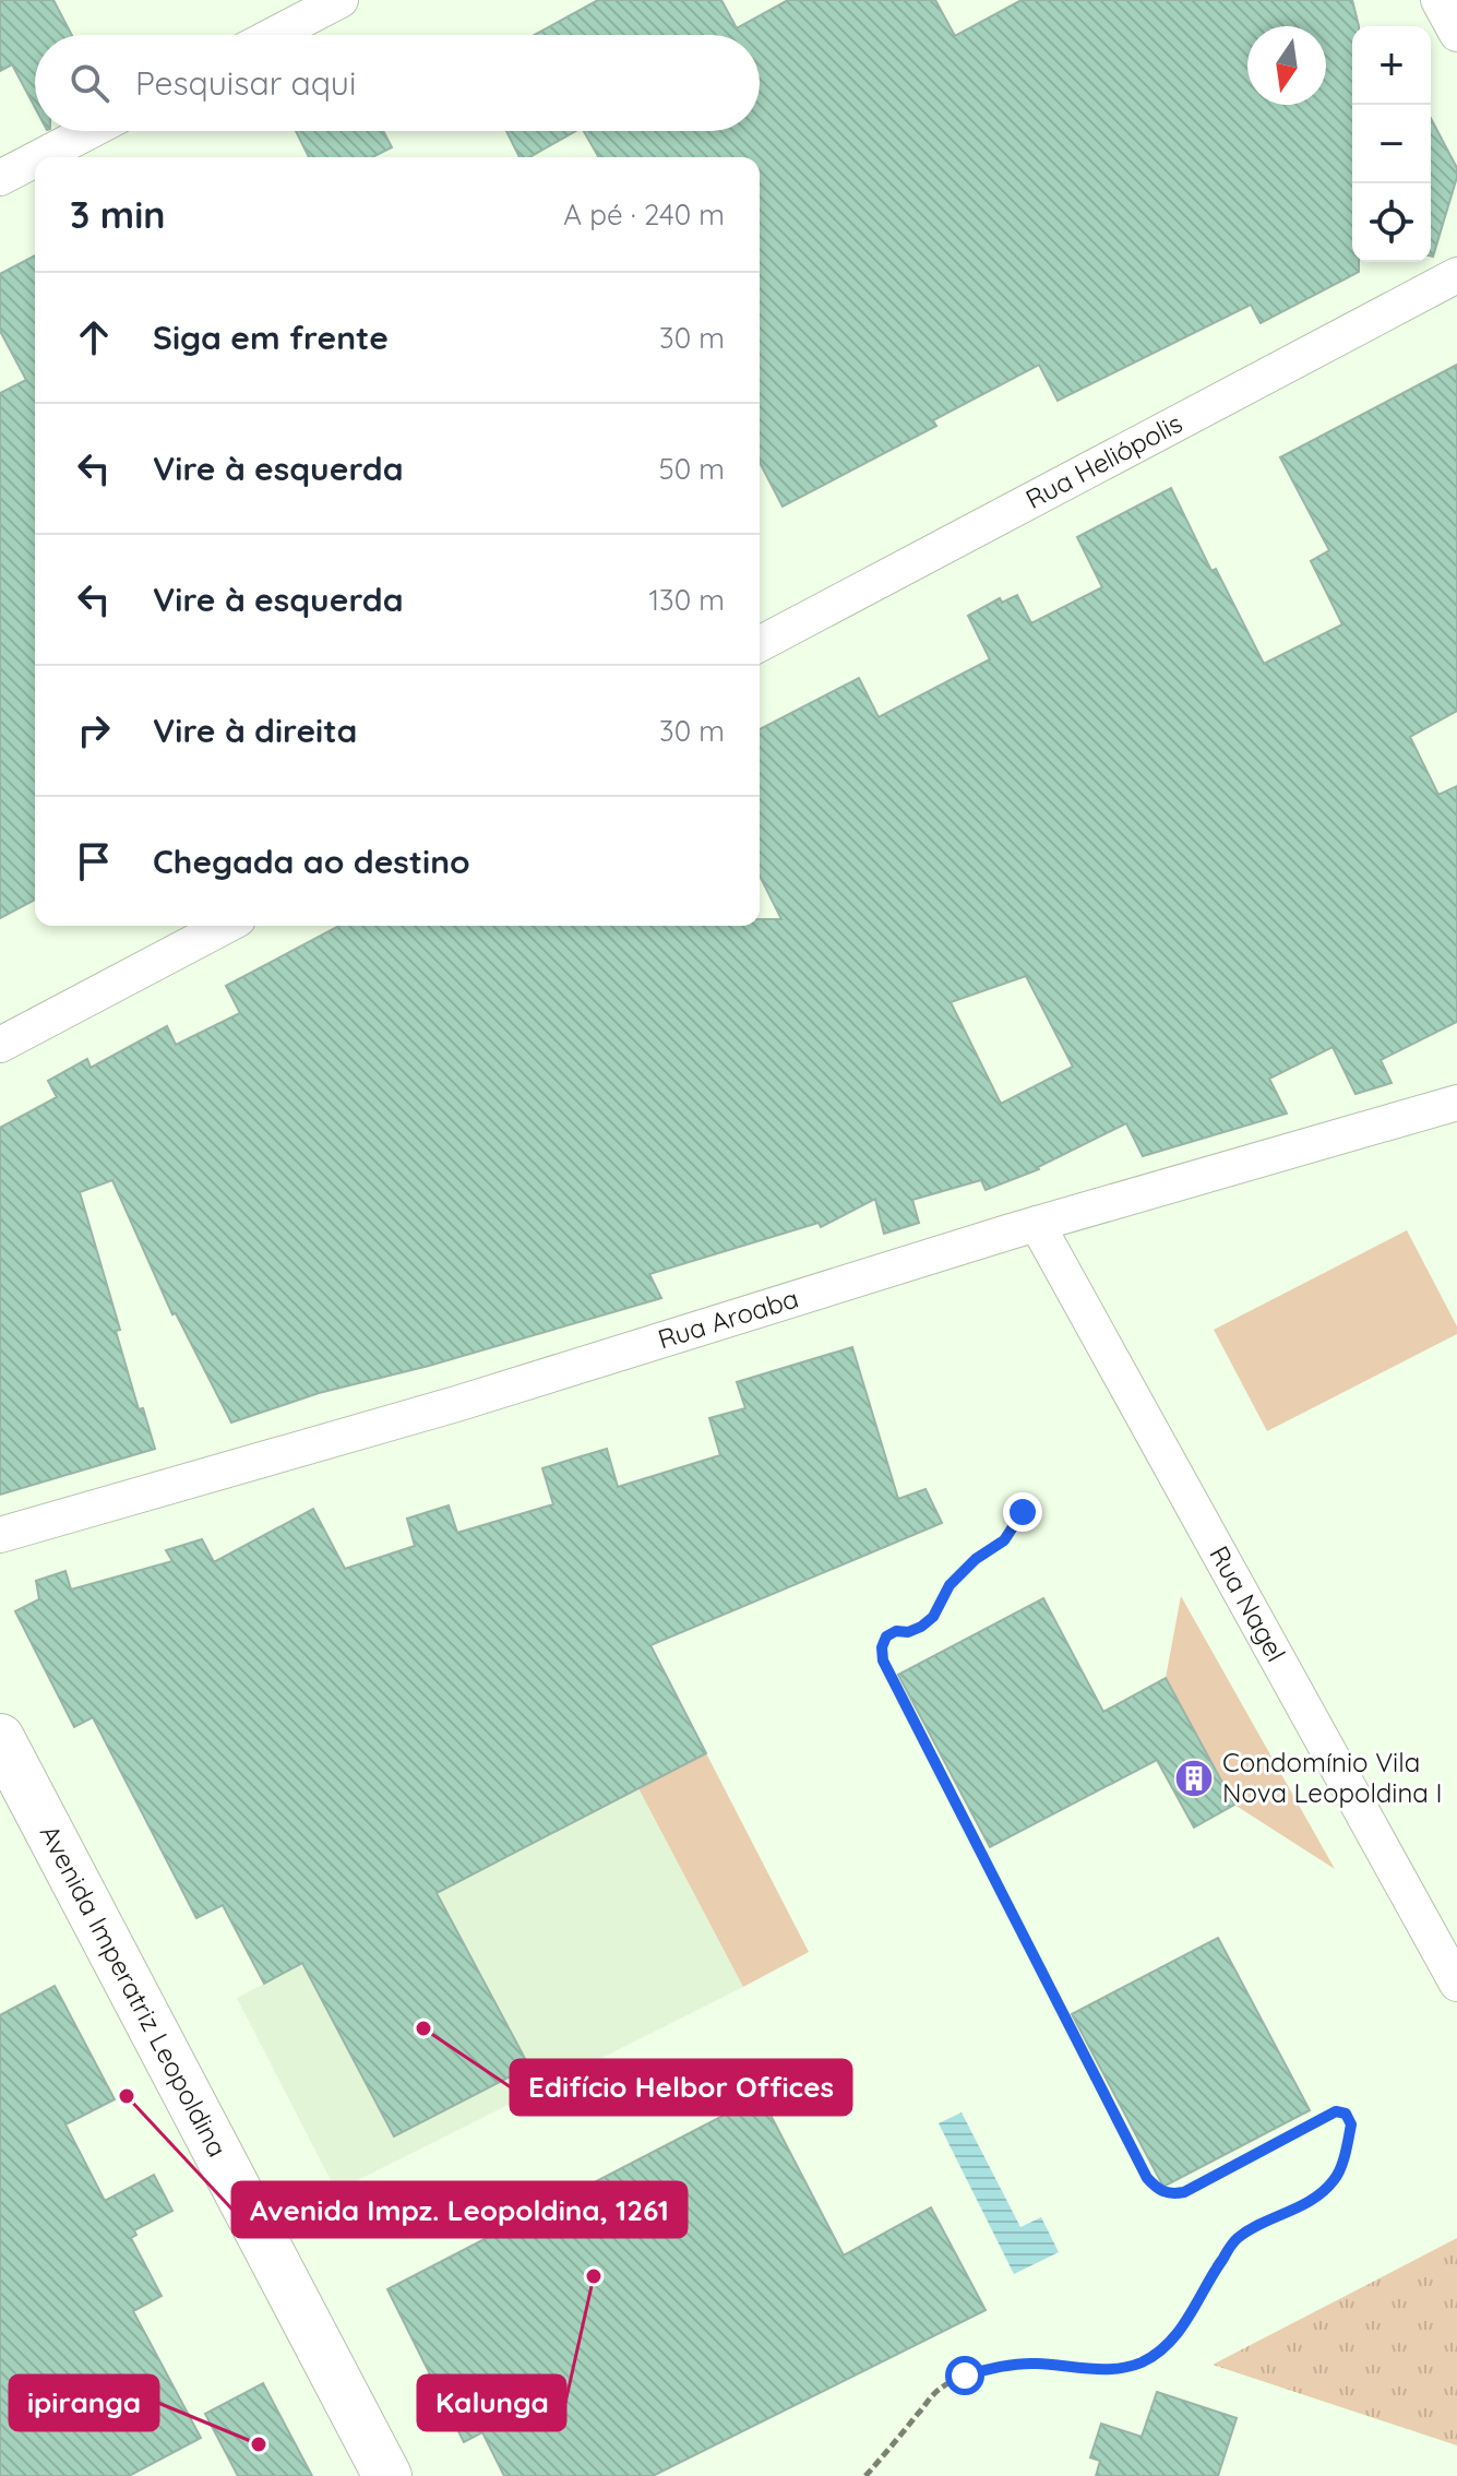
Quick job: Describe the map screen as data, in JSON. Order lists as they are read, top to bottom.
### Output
{
  "streets": {
    "main road": ["Avenida Imperatriz Leopoldina"],
    "street": ["Rua Heliópolis", "Rua Aroaba", "Rua Nagel"]
  },
  "crossings": [
    ["Rua Aroaba", "Rua Nagel"]
  ],
  "places": {
    "building": ["Condomínio Vila Nova Leopoldina I"],
    "other": [
      "Edifício Helbor Offices",
      "Avenida Impz. Leopoldina, 1261",
      "Kalunga",
      "ipiranga"
    ]
  },
  "north": "bottom",
  "page": {
    "map_buttons": ["+", "−"],
    "search": "Pesquisar aqui",
    "heading": ["3 min", "A pé · 240 m"],
    "list": [
      ["Siga em frente", "30 m"],
      ["Vire à esquerda", "50 m"],
      ["Vire à esquerda", "130 m"],
      ["Vire à direita", "30 m"],
      "Chegada ao destino"
    ]
  }
}
